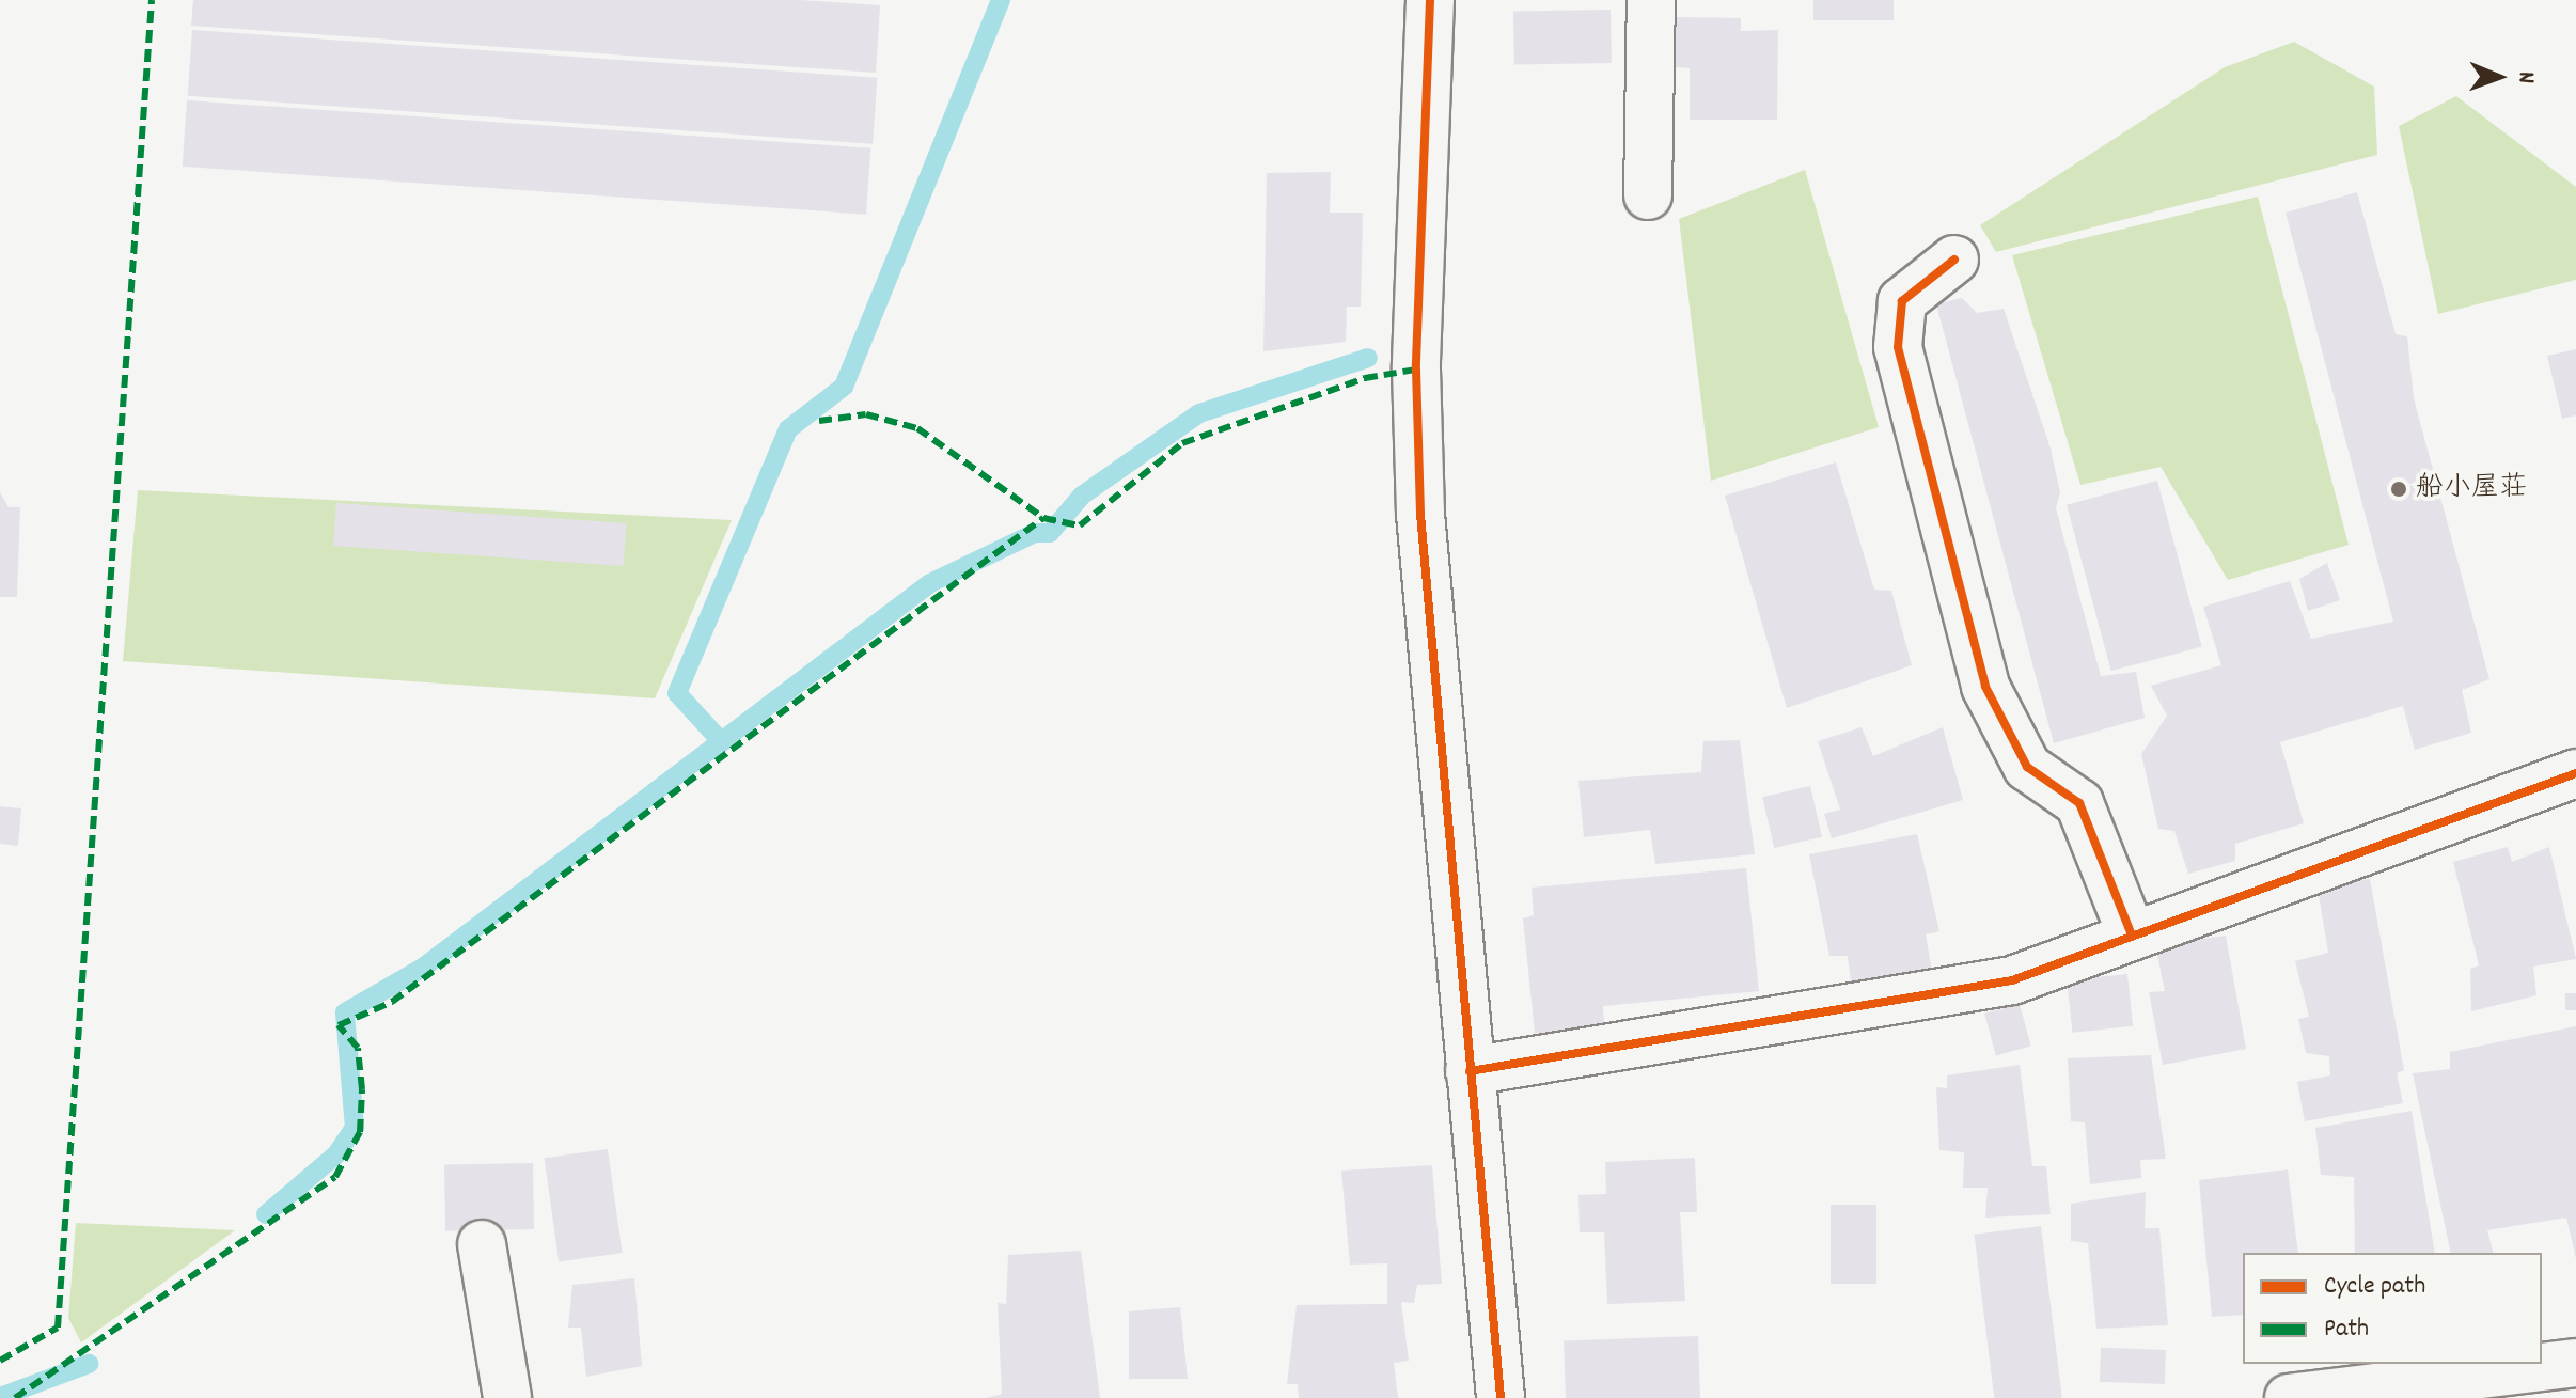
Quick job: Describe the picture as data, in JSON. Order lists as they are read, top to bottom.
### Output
{
  "places": ["船小屋荘"],
  "legend": ["Cycle path", "Path"],
  "north": "right"
}
